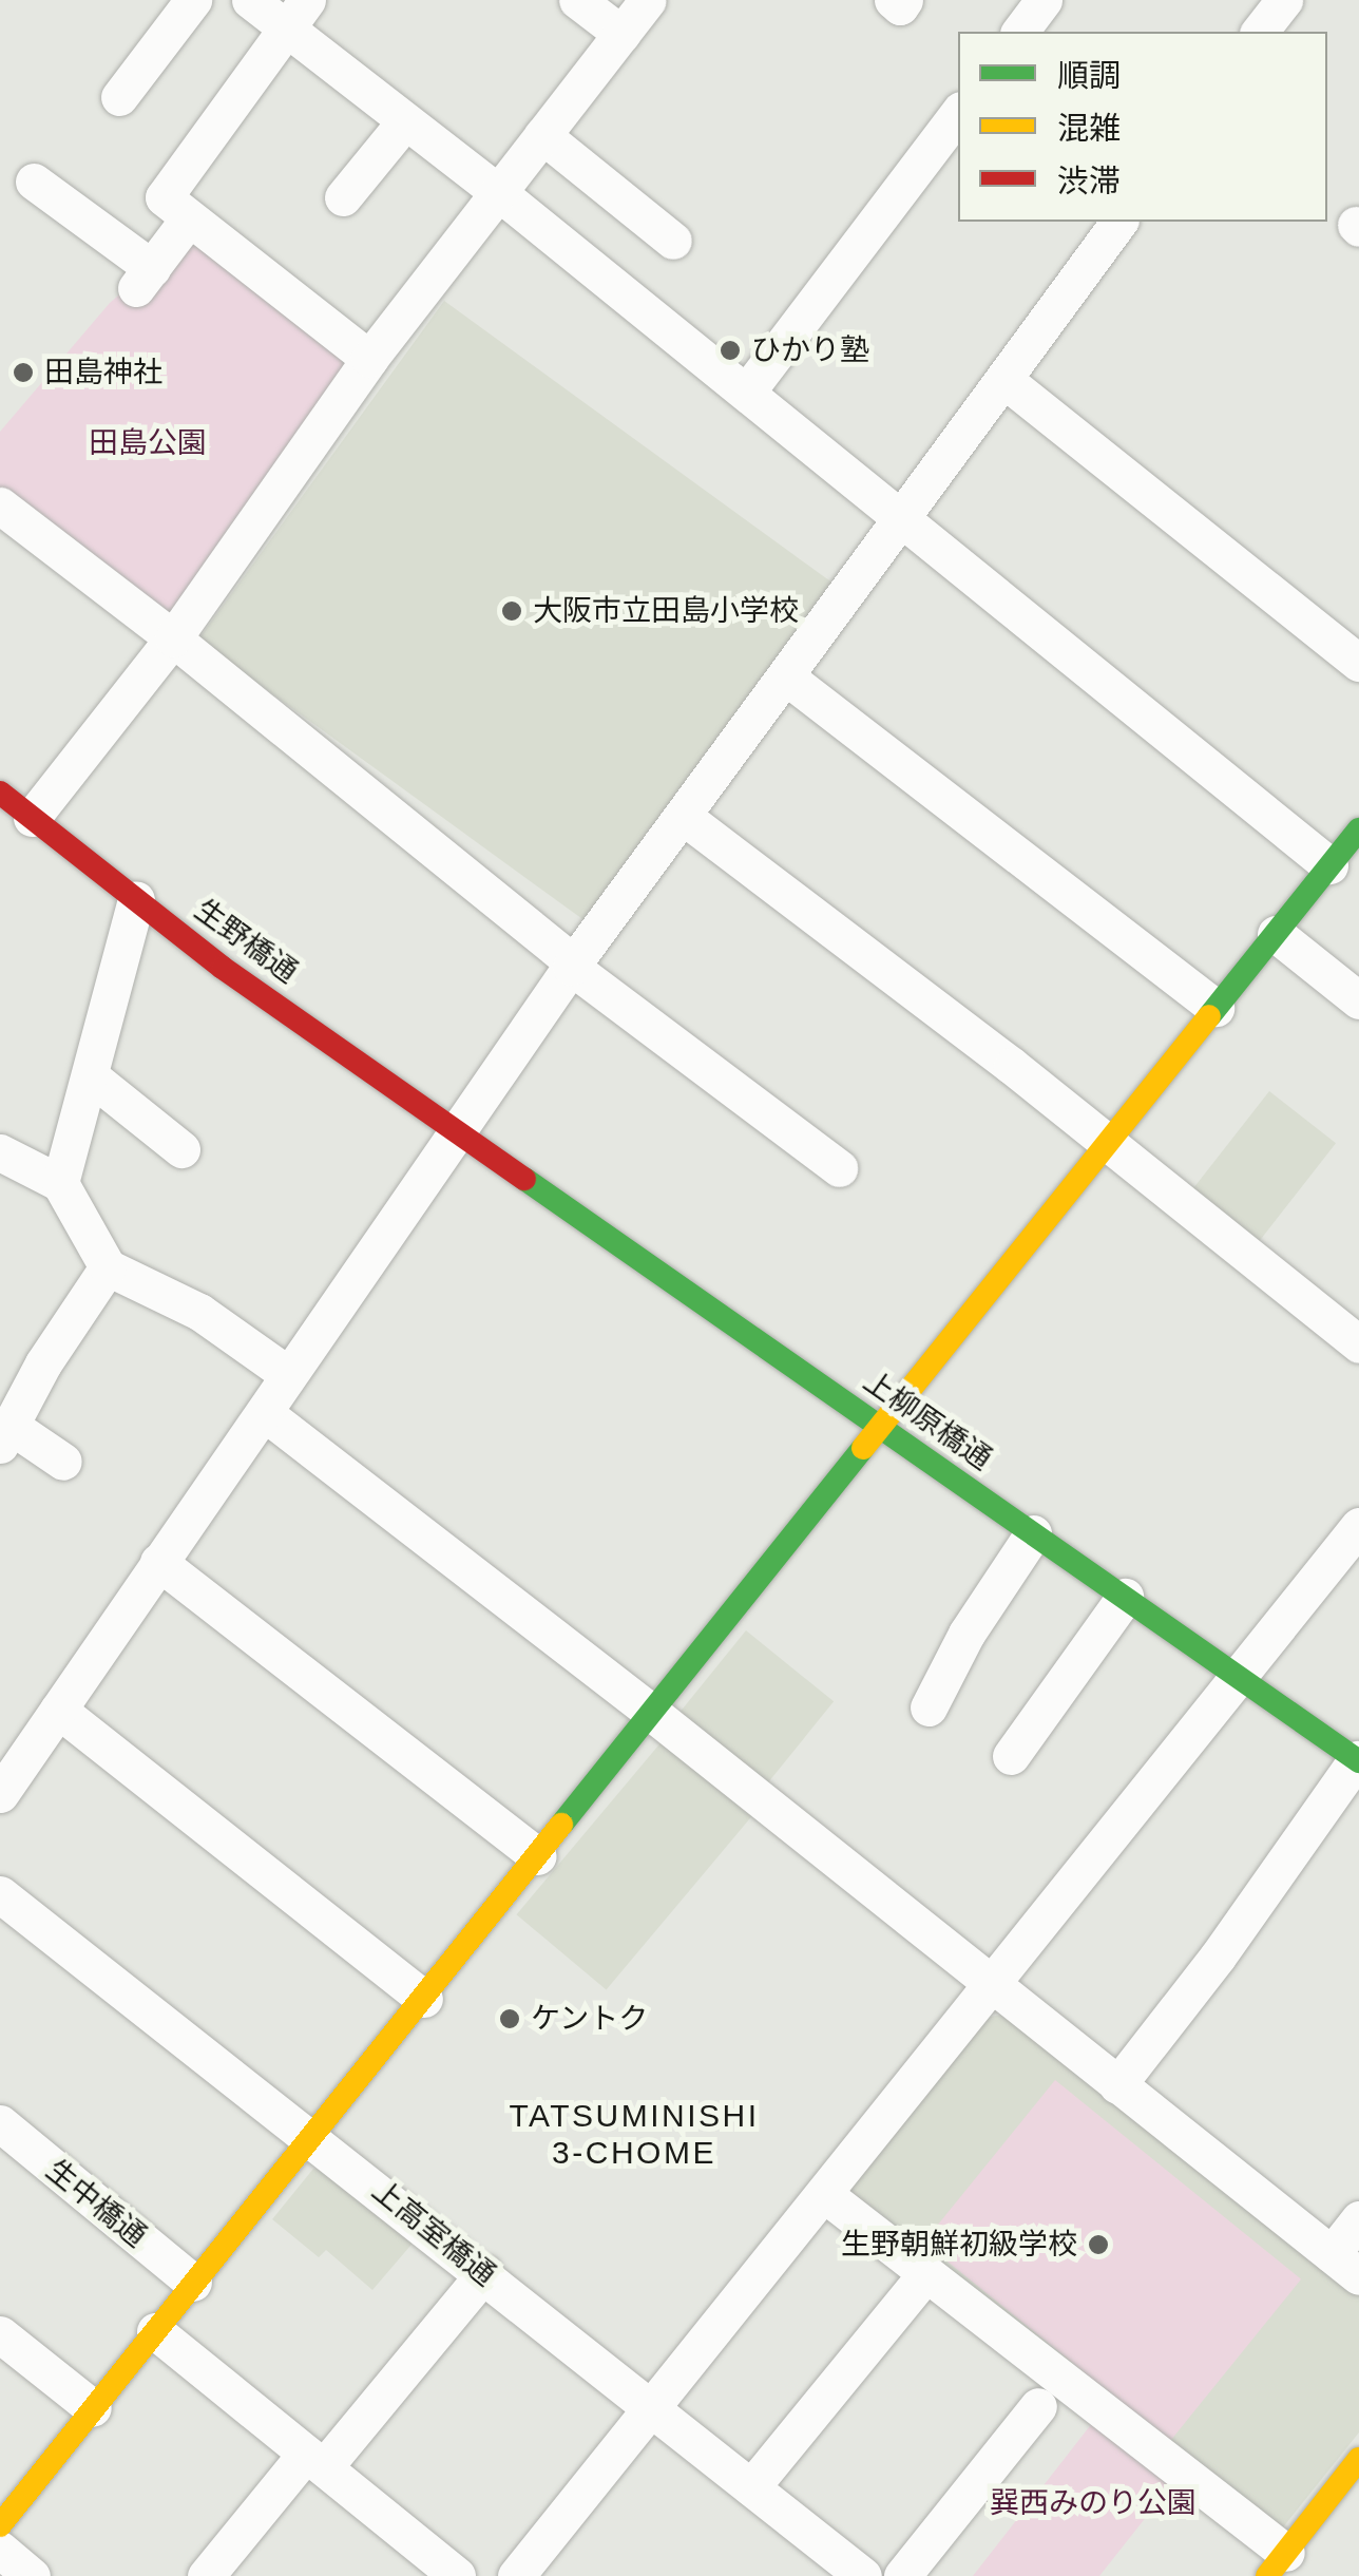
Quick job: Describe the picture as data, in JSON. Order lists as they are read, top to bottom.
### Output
{
  "streets": {
    "street": [
      "生野橋通",
      "上柳原橋通",
      "生中橋通",
      "上高室橋通"
    ]
  },
  "crossings": [
    ["生野橋通", "上柳原橋通"]
  ],
  "districts": ["TATSUMINISHI 3-CHOME"],
  "parks": ["田島公園", "巽西みのり公園"],
  "places": [
    "ひかり塾",
    "田島神社",
    "大阪市立田島小学校",
    "ケントク",
    "生野朝鮮初級学校"
  ],
  "legend": ["順調", "混雑", "渋滞"]
}
